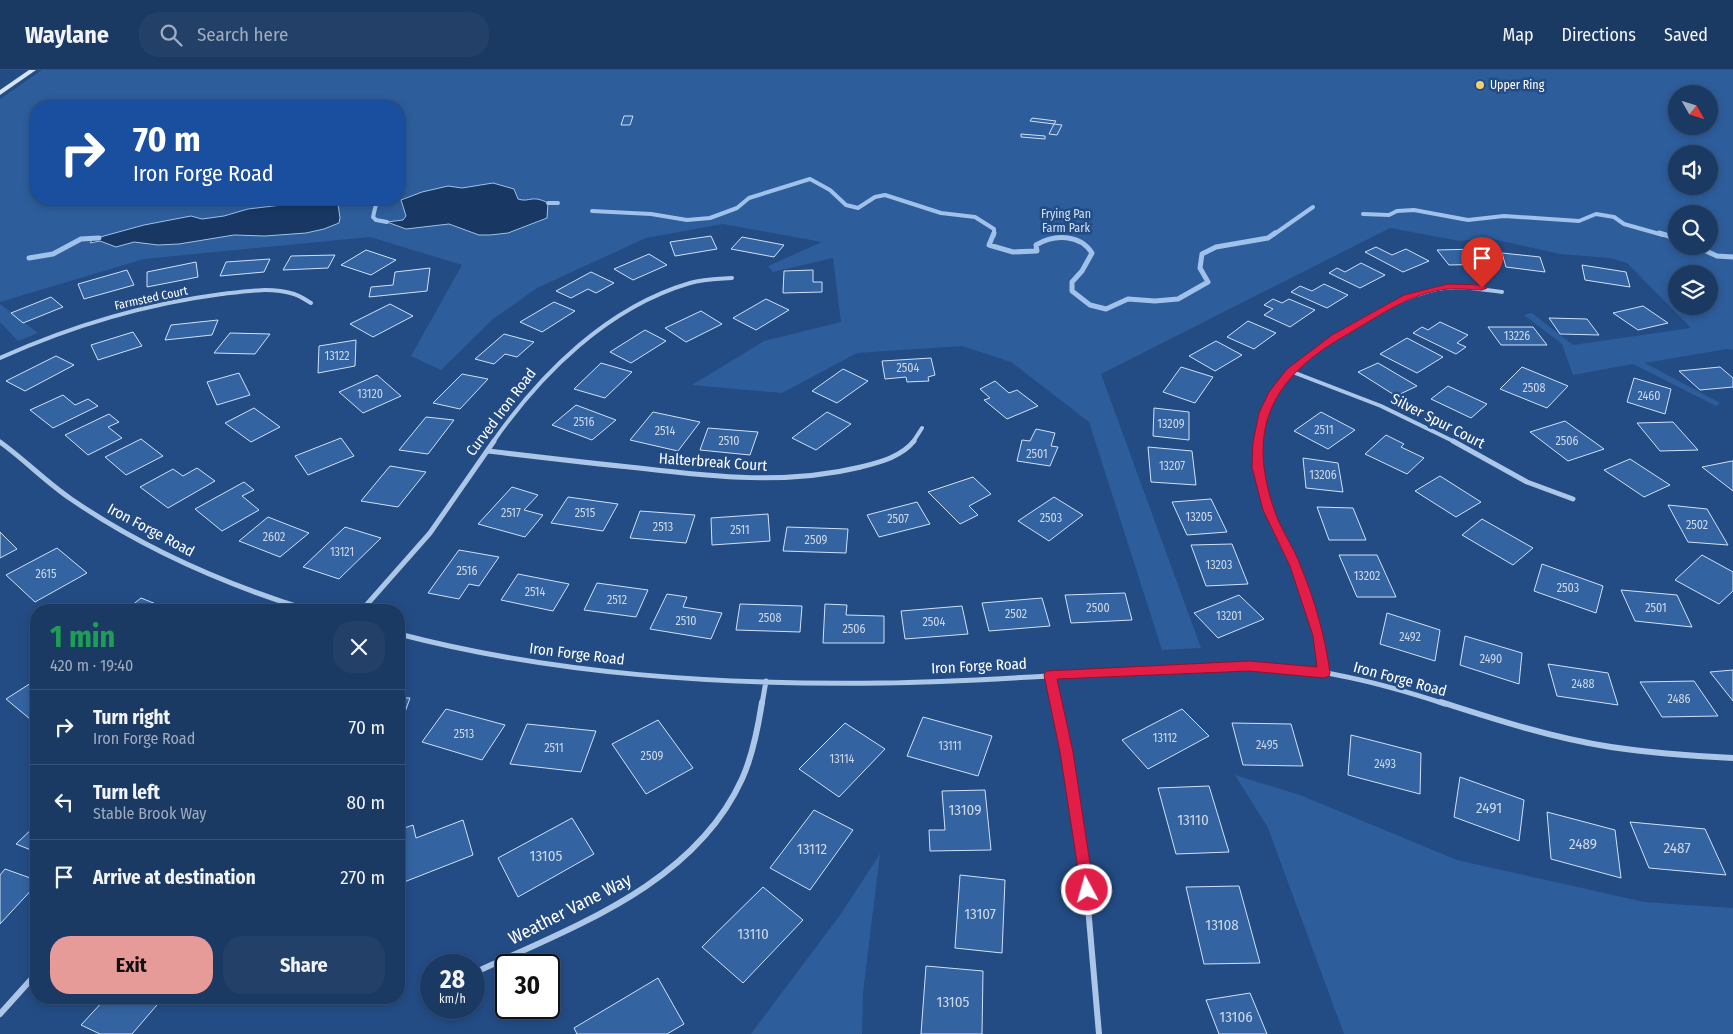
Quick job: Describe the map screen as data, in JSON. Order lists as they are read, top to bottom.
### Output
{
  "streets": {
    "street": [
      "Farmsted Court",
      "Curved Iron Road",
      "Silver Spur Court",
      "Halterbreak Court",
      "Iron Forge Road",
      "Weather Vane Way"
    ]
  },
  "crossings": [
    ["Curved Iron Road", "Halterbreak Court"],
    ["Iron Forge Road", "Weather Vane Way"]
  ],
  "parks": ["Frying Pan Farm Park"],
  "places": ["Upper Ring"],
  "house_numbers": [
    "13226",
    "13122",
    "2504",
    "2508",
    "13120",
    "2460",
    "2516",
    "13209",
    "2511",
    "2514",
    "2510",
    "2506",
    "2501",
    "13207",
    "13206",
    "2517",
    "2515",
    "13205",
    "2503",
    "2507",
    "2502",
    "2513",
    "2511",
    "2602",
    "2509",
    "13121",
    "13203",
    "2516",
    "2615",
    "13202",
    "2503",
    "2514",
    "2512",
    "2500",
    "2501",
    "2502",
    "13201",
    "2508",
    "2510",
    "2504",
    "2506",
    "2492",
    "2490",
    "2488",
    "2486",
    "2513",
    "13112",
    "2495",
    "13111",
    "2511",
    "2509",
    "13114",
    "2493",
    "2491",
    "13109",
    "13110",
    "2489",
    "2487",
    "13112",
    "13105",
    "13107",
    "13108",
    "13110",
    "13105",
    "13106"
  ],
  "north": "bottom right",
  "page": {
    "header": "Waylane",
    "search": "Search here",
    "nav": ["Map", "Directions", "Saved"],
    "turn": ["70 m", "Iron Forge Road"],
    "heading": ["1 min", "420 m · 19:40"],
    "list": [
      {
        "name": "Turn right",
        "note": "Iron Forge Road",
        "value": "70 m"
      },
      {
        "name": "Turn left",
        "note": "Stable Brook Way",
        "value": "80 m"
      },
      {
        "name": "Arrive at destination",
        "value": "270 m"
      }
    ],
    "buttons": ["Exit", "Share"],
    "speed": "28 km/h",
    "limit": "30"
  }
}
